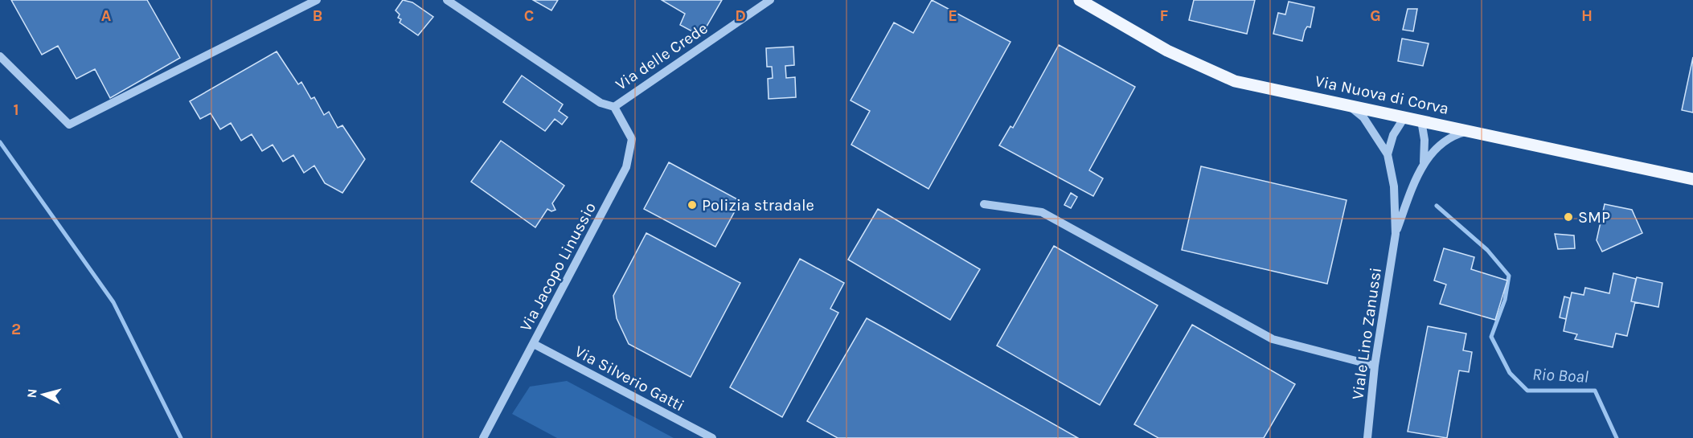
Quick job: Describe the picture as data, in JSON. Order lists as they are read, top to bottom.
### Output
{
  "streets": {
    "main road": ["Via Nuova di Corva"],
    "street": [
      "Via delle Crede",
      "Via Jacopo Linussio",
      "Viale Lino Zanussi",
      "Via Silverio Gatti"
    ]
  },
  "crossings": [
    ["Via delle Crede", "Via Jacopo Linussio"],
    ["Via Nuova di Corva", "Viale Lino Zanussi"],
    ["Via Jacopo Linussio", "Via Silverio Gatti"]
  ],
  "water": ["Rio Boal"],
  "places": ["Polizia stradale", "SMP"],
  "north": "left",
  "grid": {
    "columns": [
      "A",
      "B",
      "C",
      "D",
      "E",
      "F",
      "G",
      "H"
    ],
    "rows": ["1", "2"]
  }
}
